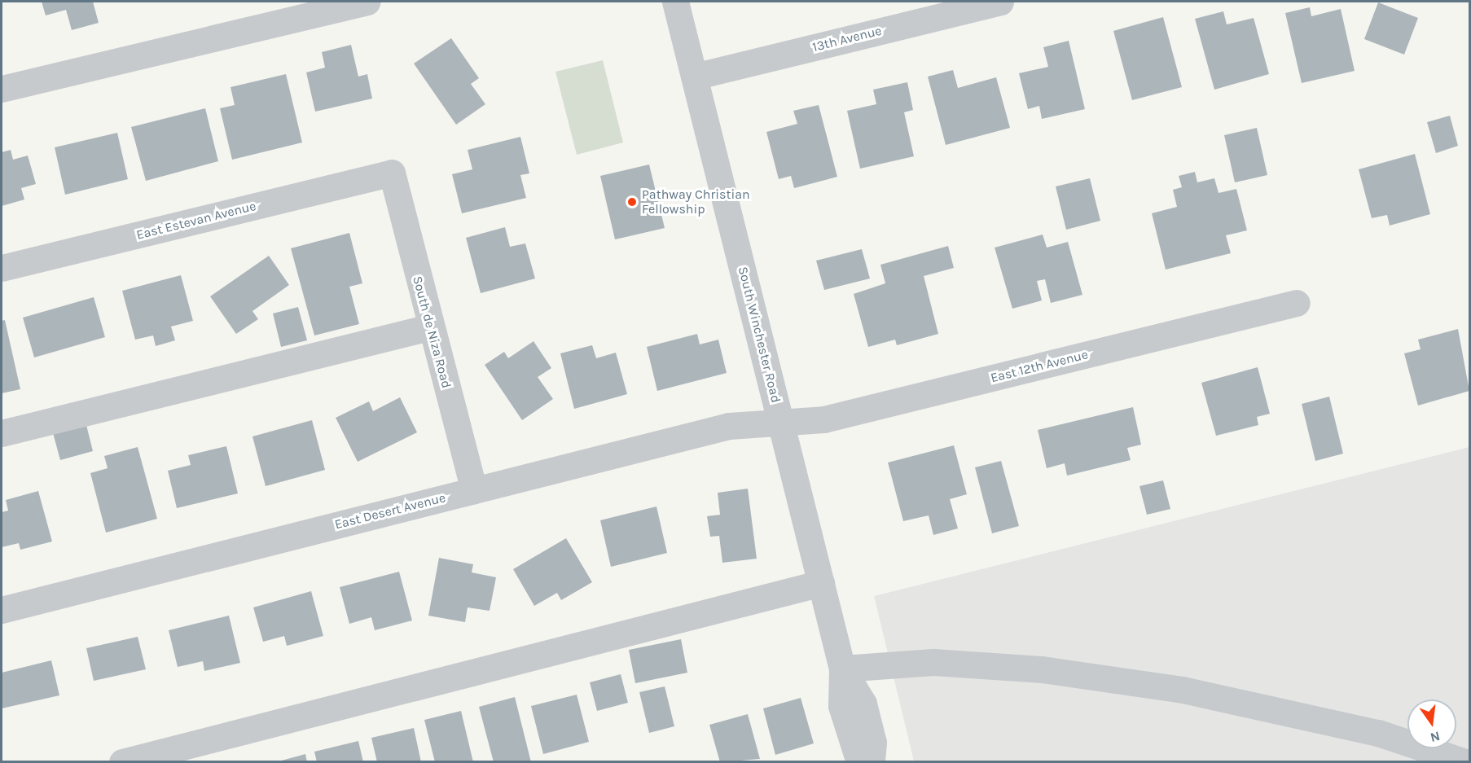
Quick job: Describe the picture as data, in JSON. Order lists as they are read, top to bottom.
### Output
{
  "streets": {
    "street": [
      "13th Avenue",
      "East Estevan Avenue",
      "South de Niza Road",
      "South Winchester Road",
      "East 12th Avenue",
      "East Desert Avenue"
    ]
  },
  "crossings": [
    ["13th Avenue", "South Winchester Road"],
    ["East Estevan Avenue", "South de Niza Road"],
    ["South de Niza Road", "East Desert Avenue"],
    ["South Winchester Road", "East 12th Avenue"],
    ["South Winchester Road", "East Desert Avenue"],
    ["East 12th Avenue", "East Desert Avenue"]
  ],
  "places": ["Pathway Christian Fellowship"],
  "north": "bottom"
}
